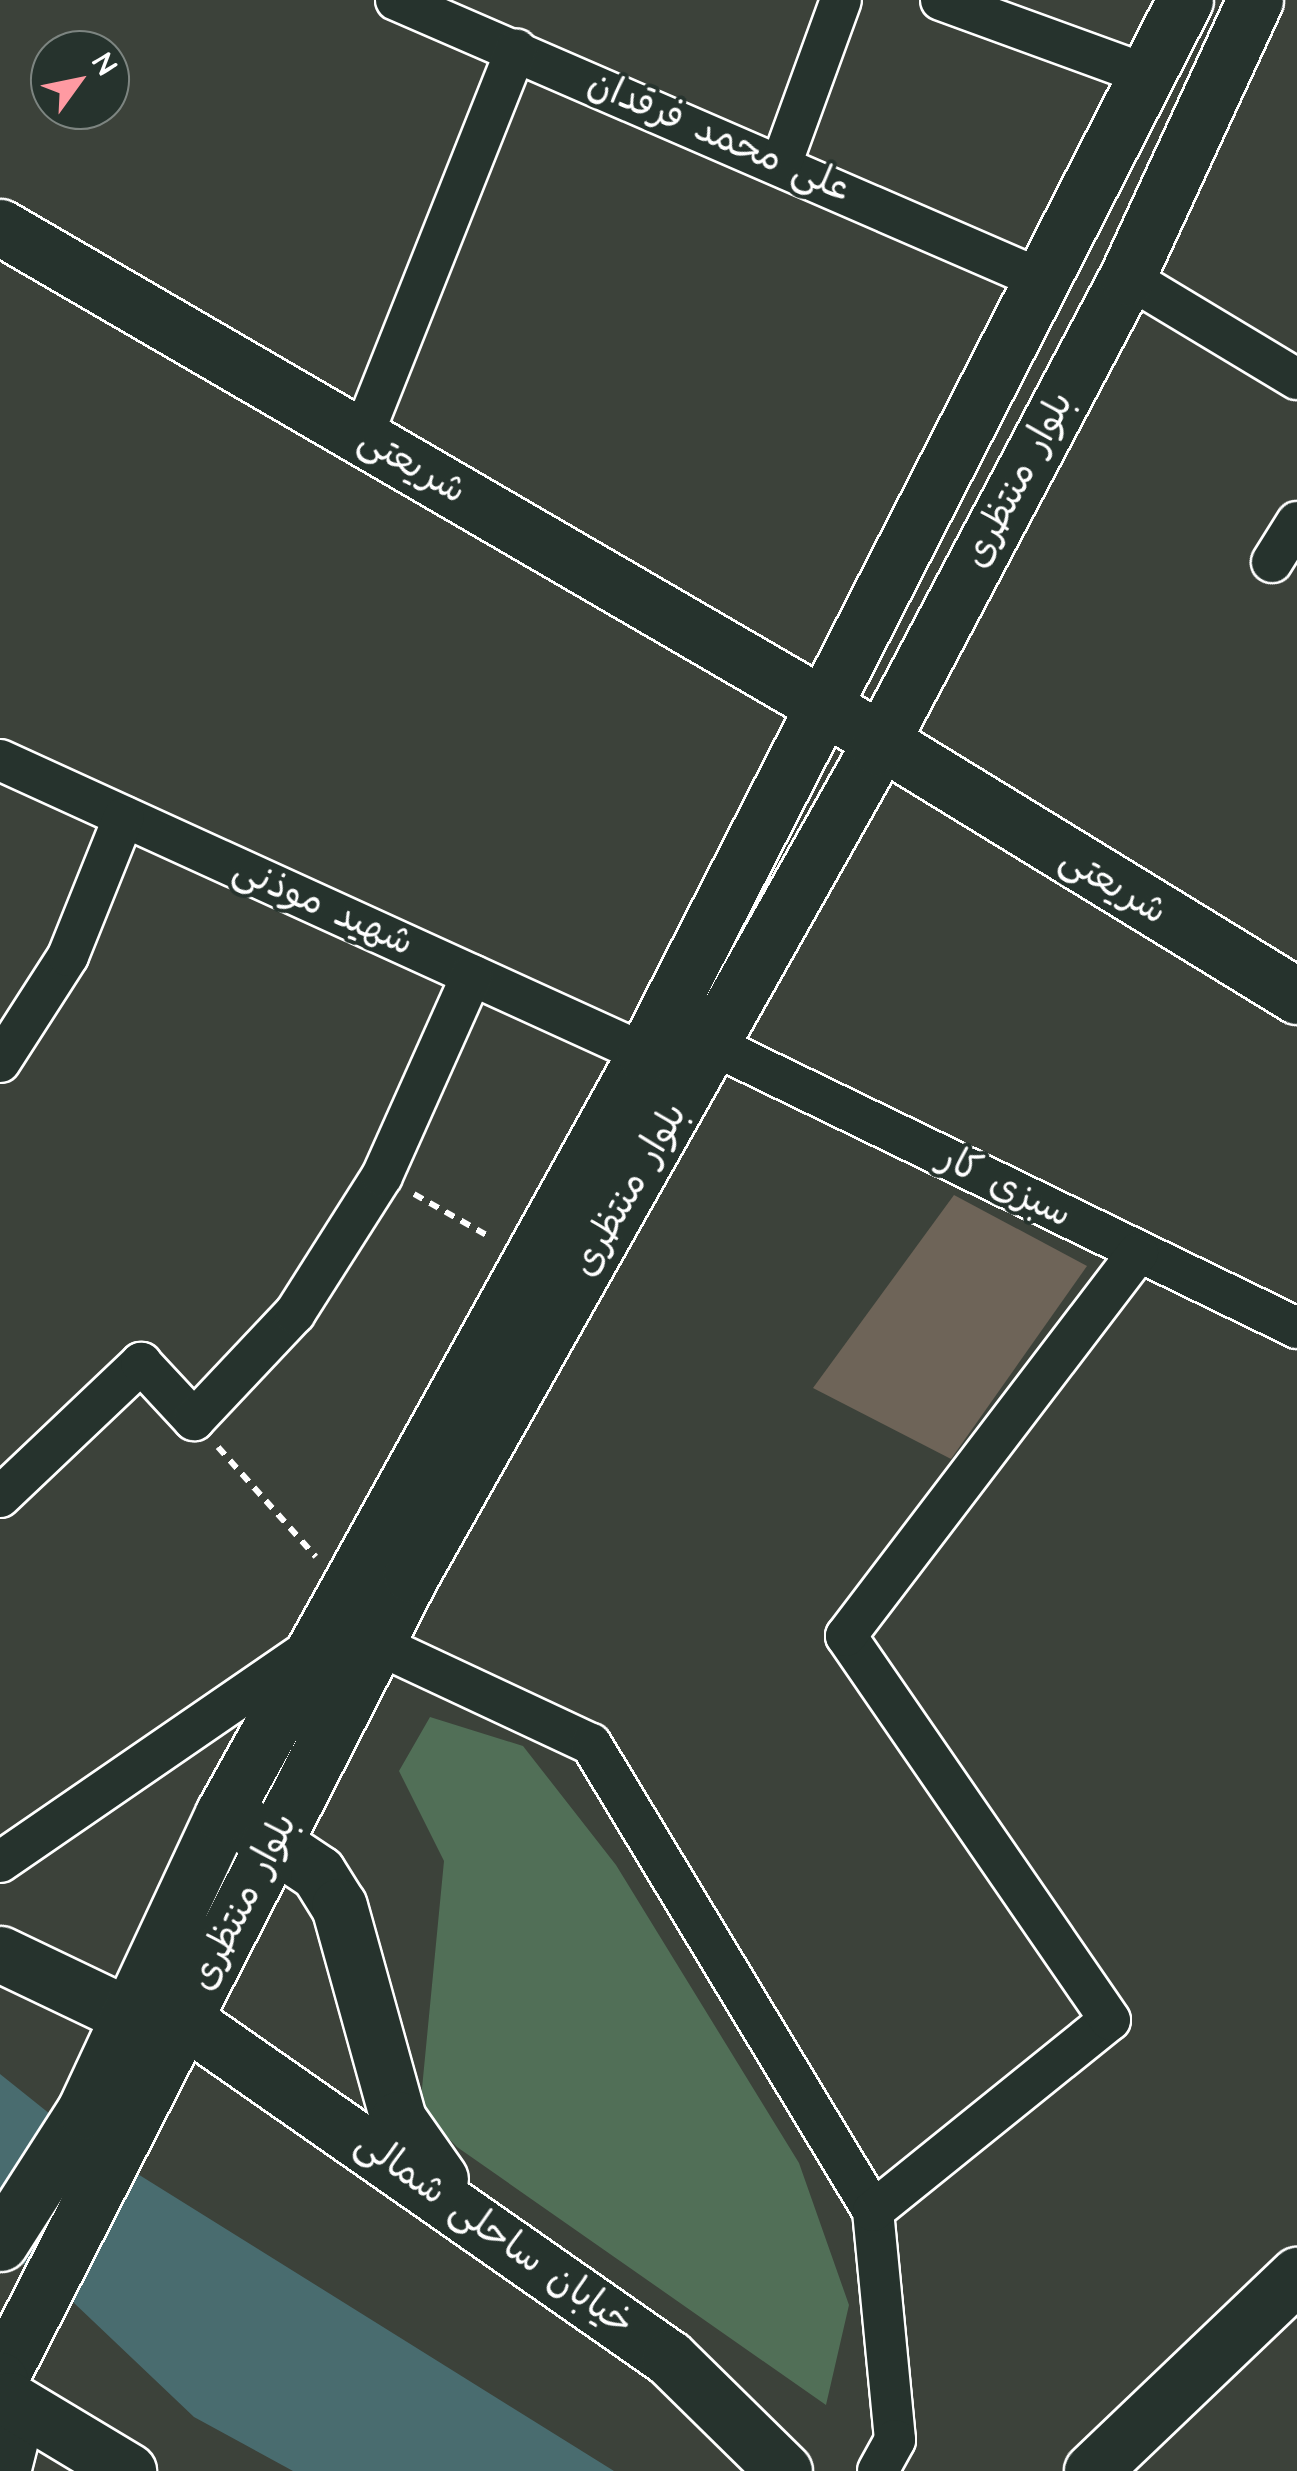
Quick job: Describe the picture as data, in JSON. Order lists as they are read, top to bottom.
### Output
{
  "streets": {
    "main road": ["شریعتی", "بلوار منتظری", "خیابان ساحلی شمالی"],
    "street": ["علی محمد فرقدان", "شهید موذنی", "سبزی کار"]
  },
  "crossings": [
    ["علی محمد فرقدان", "بلوار منتظری"],
    ["شریعتی", "بلوار منتظری"],
    ["بلوار منتظری", "شهید موذنی"],
    ["بلوار منتظری", "سبزی کار"],
    ["بلوار منتظری", "خیابان ساحلی شمالی"]
  ],
  "north": "top right"
}
